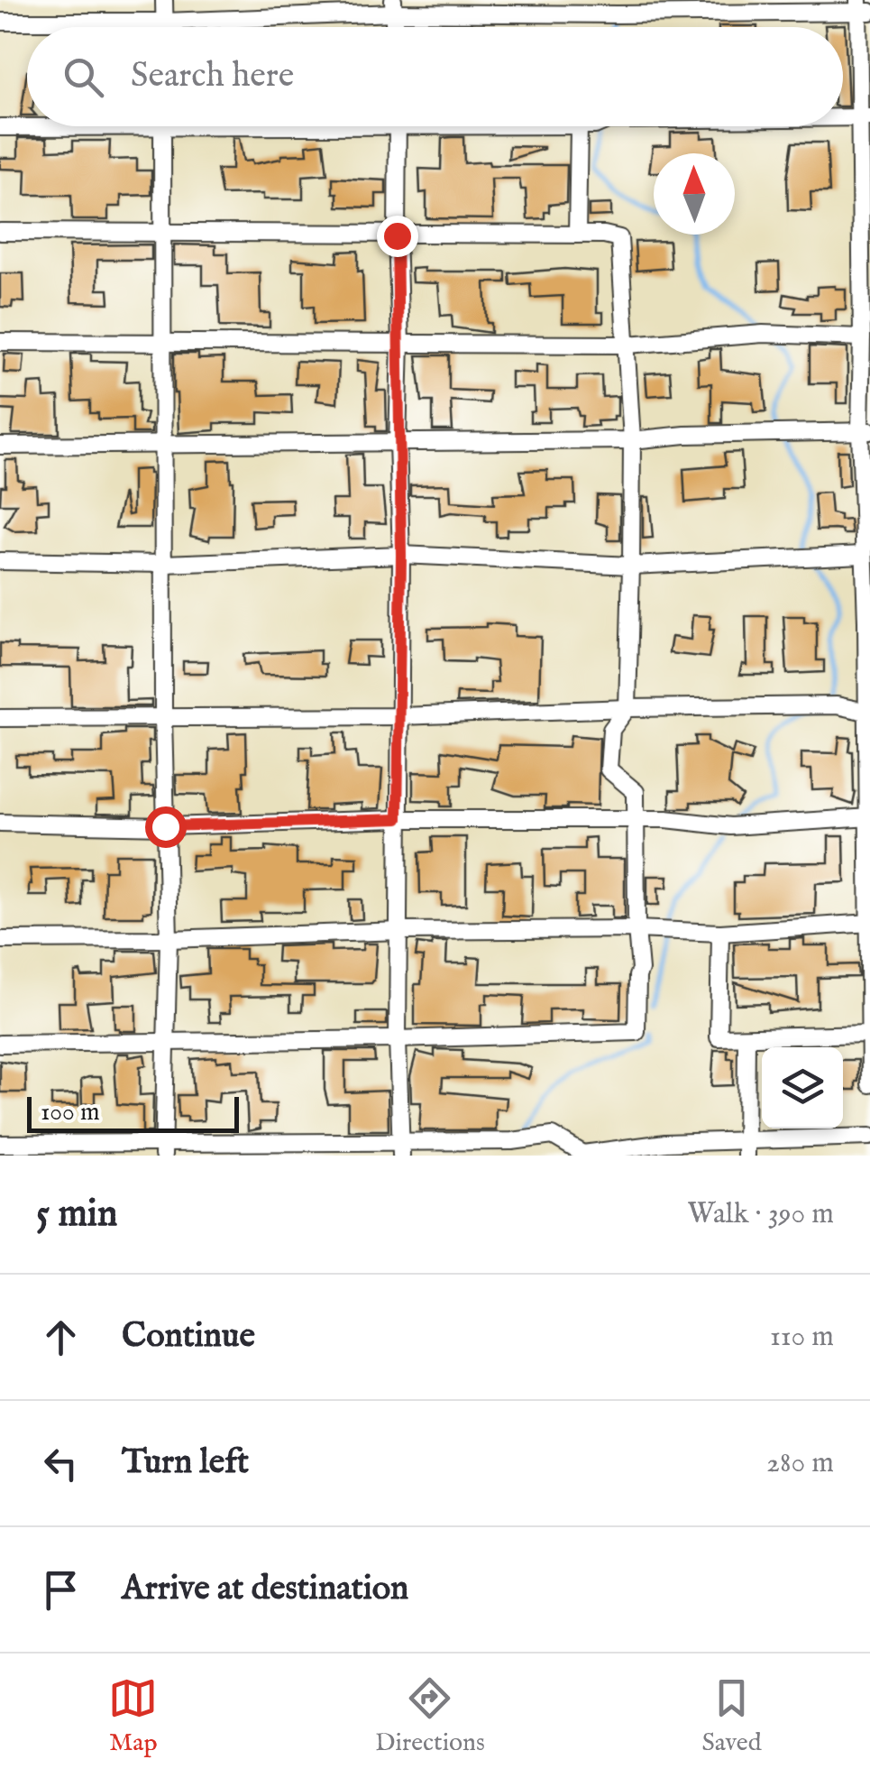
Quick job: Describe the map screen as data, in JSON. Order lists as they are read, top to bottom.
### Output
{
  "scale_bar": "100 m",
  "north": "top",
  "page": {
    "search": "Search here",
    "scale": "100 m",
    "heading": ["5 min", "Walk · 390 m"],
    "list": [
      ["Continue", "110 m"],
      ["Turn left", "280 m"],
      "Arrive at destination"
    ],
    "nav": ["Map", "Directions", "Saved"]
  }
}
